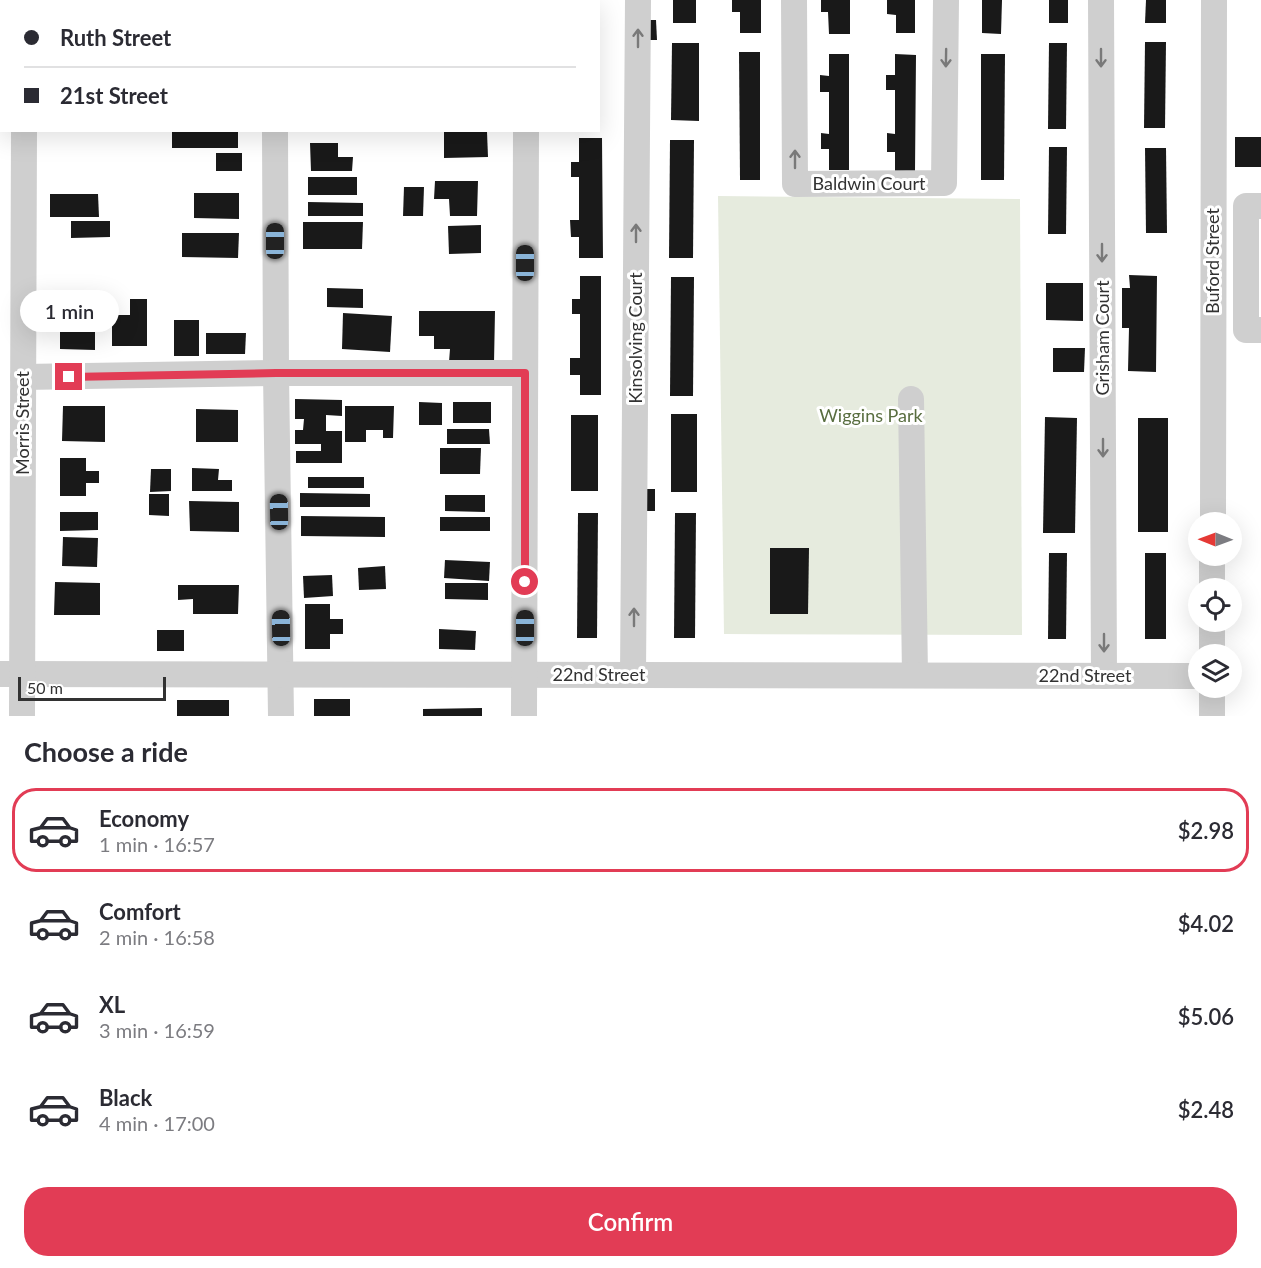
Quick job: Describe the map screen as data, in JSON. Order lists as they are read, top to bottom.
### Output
{
  "streets": {
    "street": [
      "Baldwin Court",
      "Buford Street",
      "Kinsolving Court",
      "Grisham Court",
      "Morris Street",
      "22nd Street"
    ]
  },
  "crossings": [
    ["Kinsolving Court", "22nd Street"],
    ["Grisham Court", "22nd Street"],
    ["Morris Street", "22nd Street"]
  ],
  "parks": ["Wiggins Park"],
  "scale_bar": "50 m",
  "north": "left",
  "page": {
    "banner": ["Ruth Street", "21st Street"],
    "bubble": "1 min",
    "scale": "50 m",
    "heading": "Choose a ride",
    "list": [
      {
        "name": "Economy",
        "note": "1 min · 16:57",
        "value": "$2.98"
      },
      {
        "name": "Comfort",
        "note": "2 min · 16:58",
        "value": "$4.02"
      },
      {
        "name": "XL",
        "note": "3 min · 16:59",
        "value": "$5.06"
      },
      {
        "name": "Black",
        "note": "4 min · 17:00",
        "value": "$2.48"
      }
    ],
    "buttons": "Confirm"
  }
}
